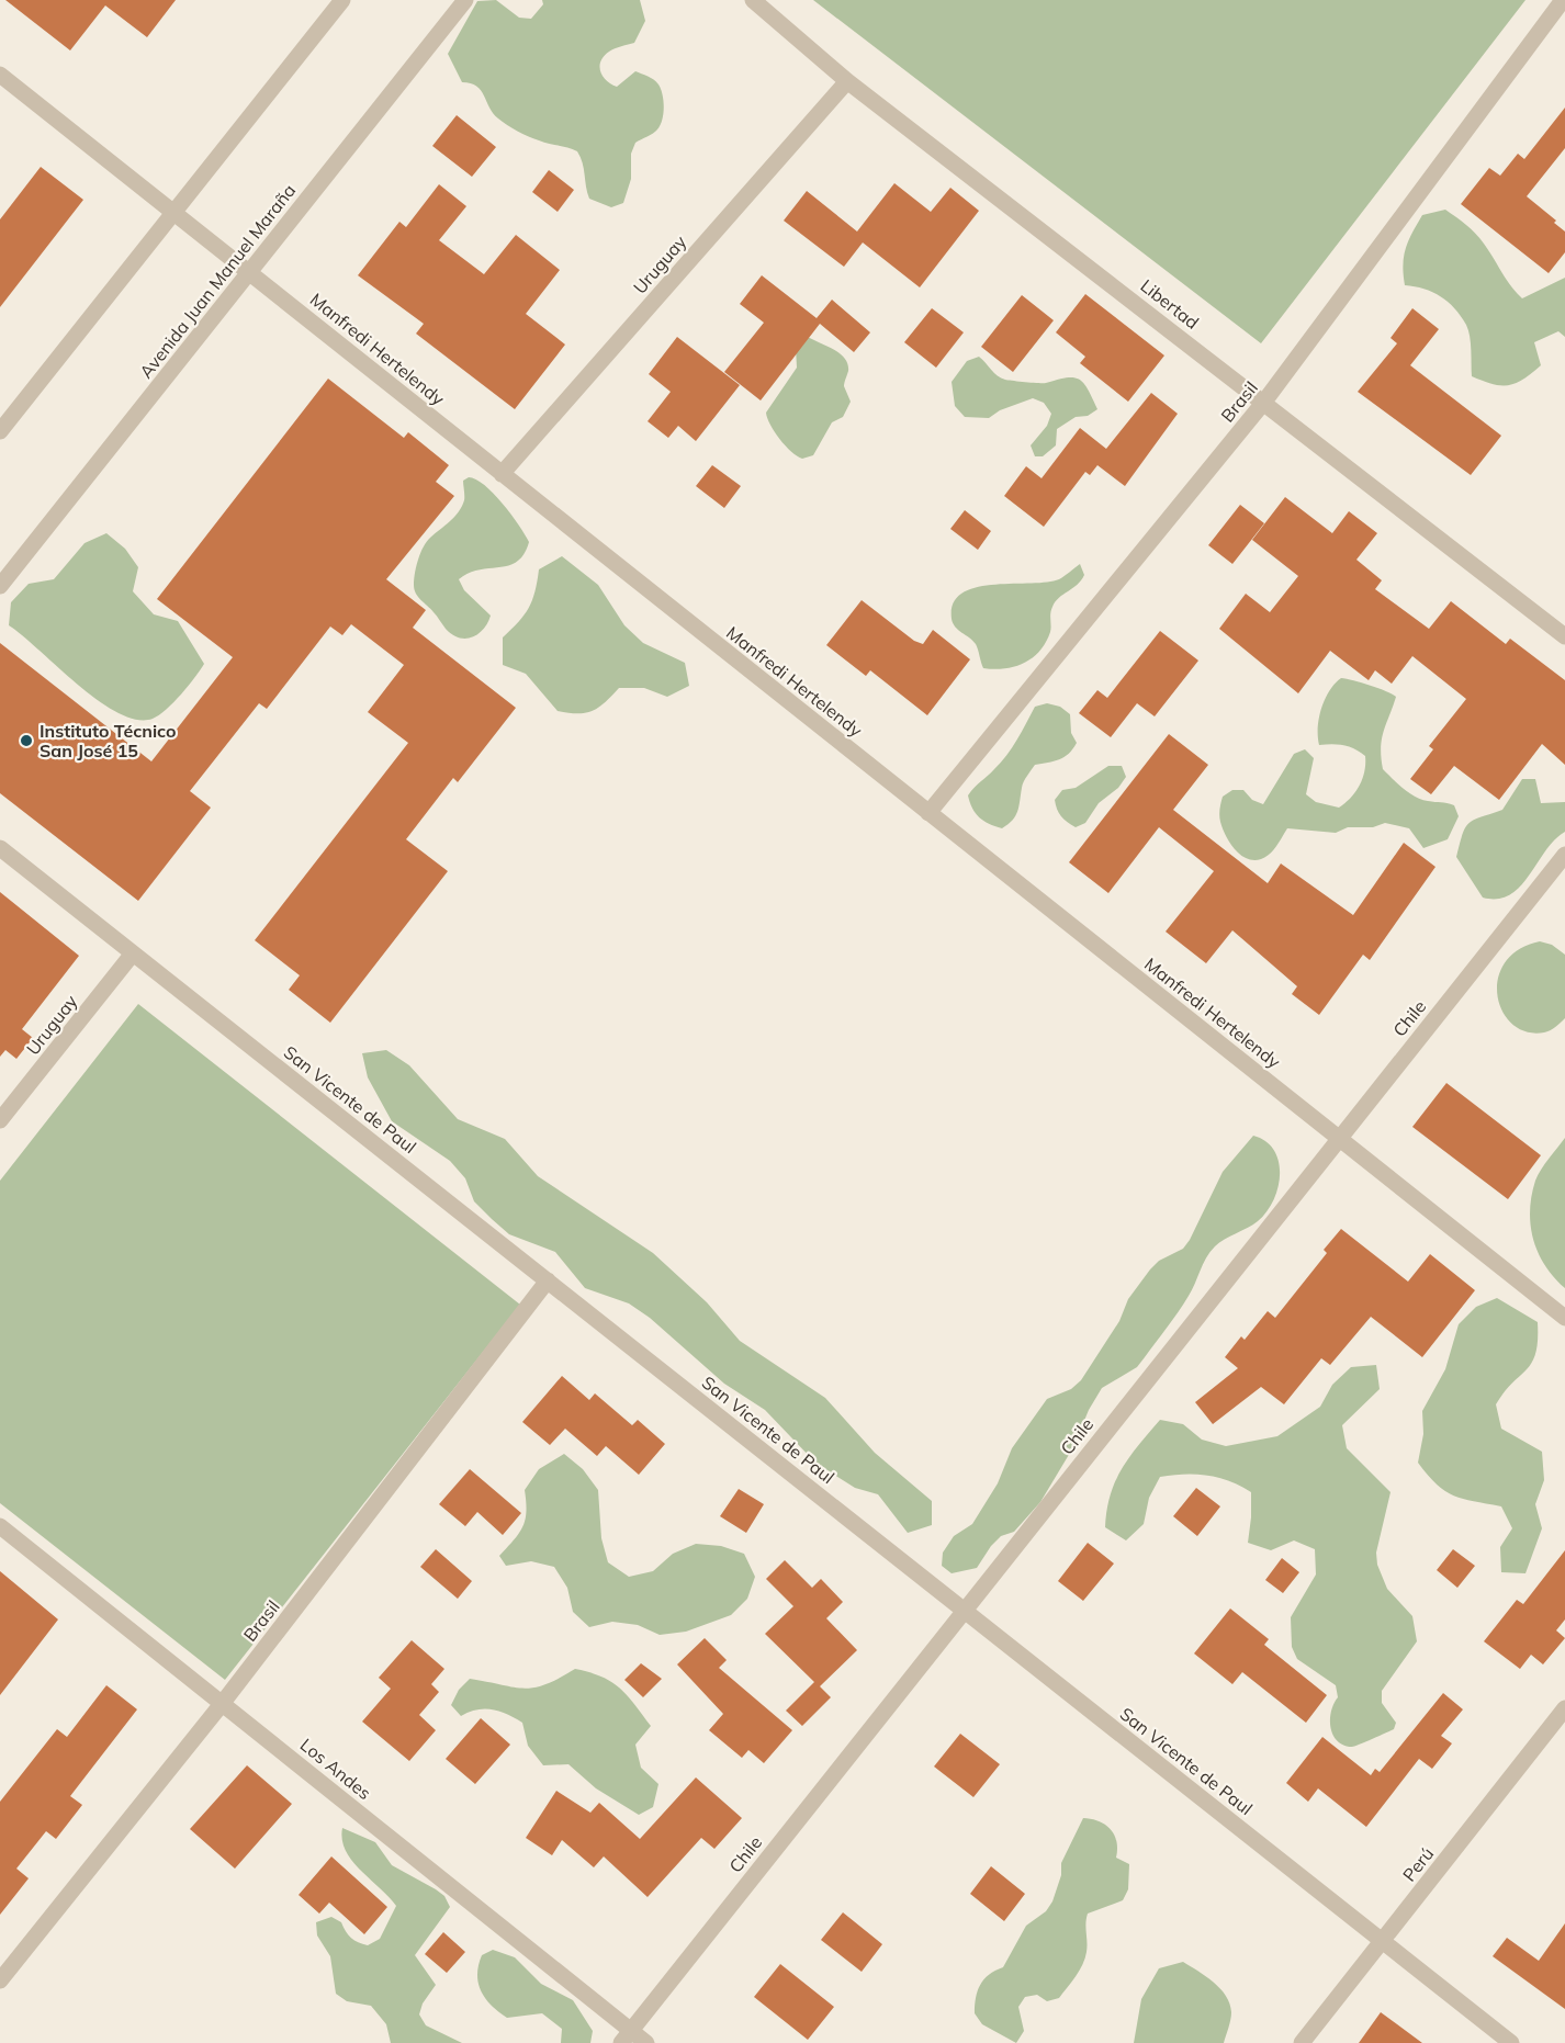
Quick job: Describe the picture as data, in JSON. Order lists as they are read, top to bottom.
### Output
{
  "streets": {
    "street": [
      "Uruguay",
      "Avenida Juan Manuel Maraña",
      "Libertad",
      "Manfredi Hertelendy",
      "Brasil",
      "Chile",
      "San Vicente de Paul",
      "Los Andes",
      "Perú"
    ]
  },
  "crossings": [
    ["Uruguay", "Libertad"],
    ["Uruguay", "Manfredi Hertelendy"],
    ["Uruguay", "San Vicente de Paul"],
    ["Avenida Juan Manuel Maraña", "Manfredi Hertelendy"],
    ["Libertad", "Brasil"],
    ["Manfredi Hertelendy", "Brasil"],
    ["Manfredi Hertelendy", "Chile"],
    ["Brasil", "San Vicente de Paul"],
    ["Brasil", "Los Andes"],
    ["Chile", "San Vicente de Paul"],
    ["Chile", "Los Andes"],
    ["San Vicente de Paul", "Perú"]
  ],
  "places": ["Instituto Técnico San José 15"]
}
